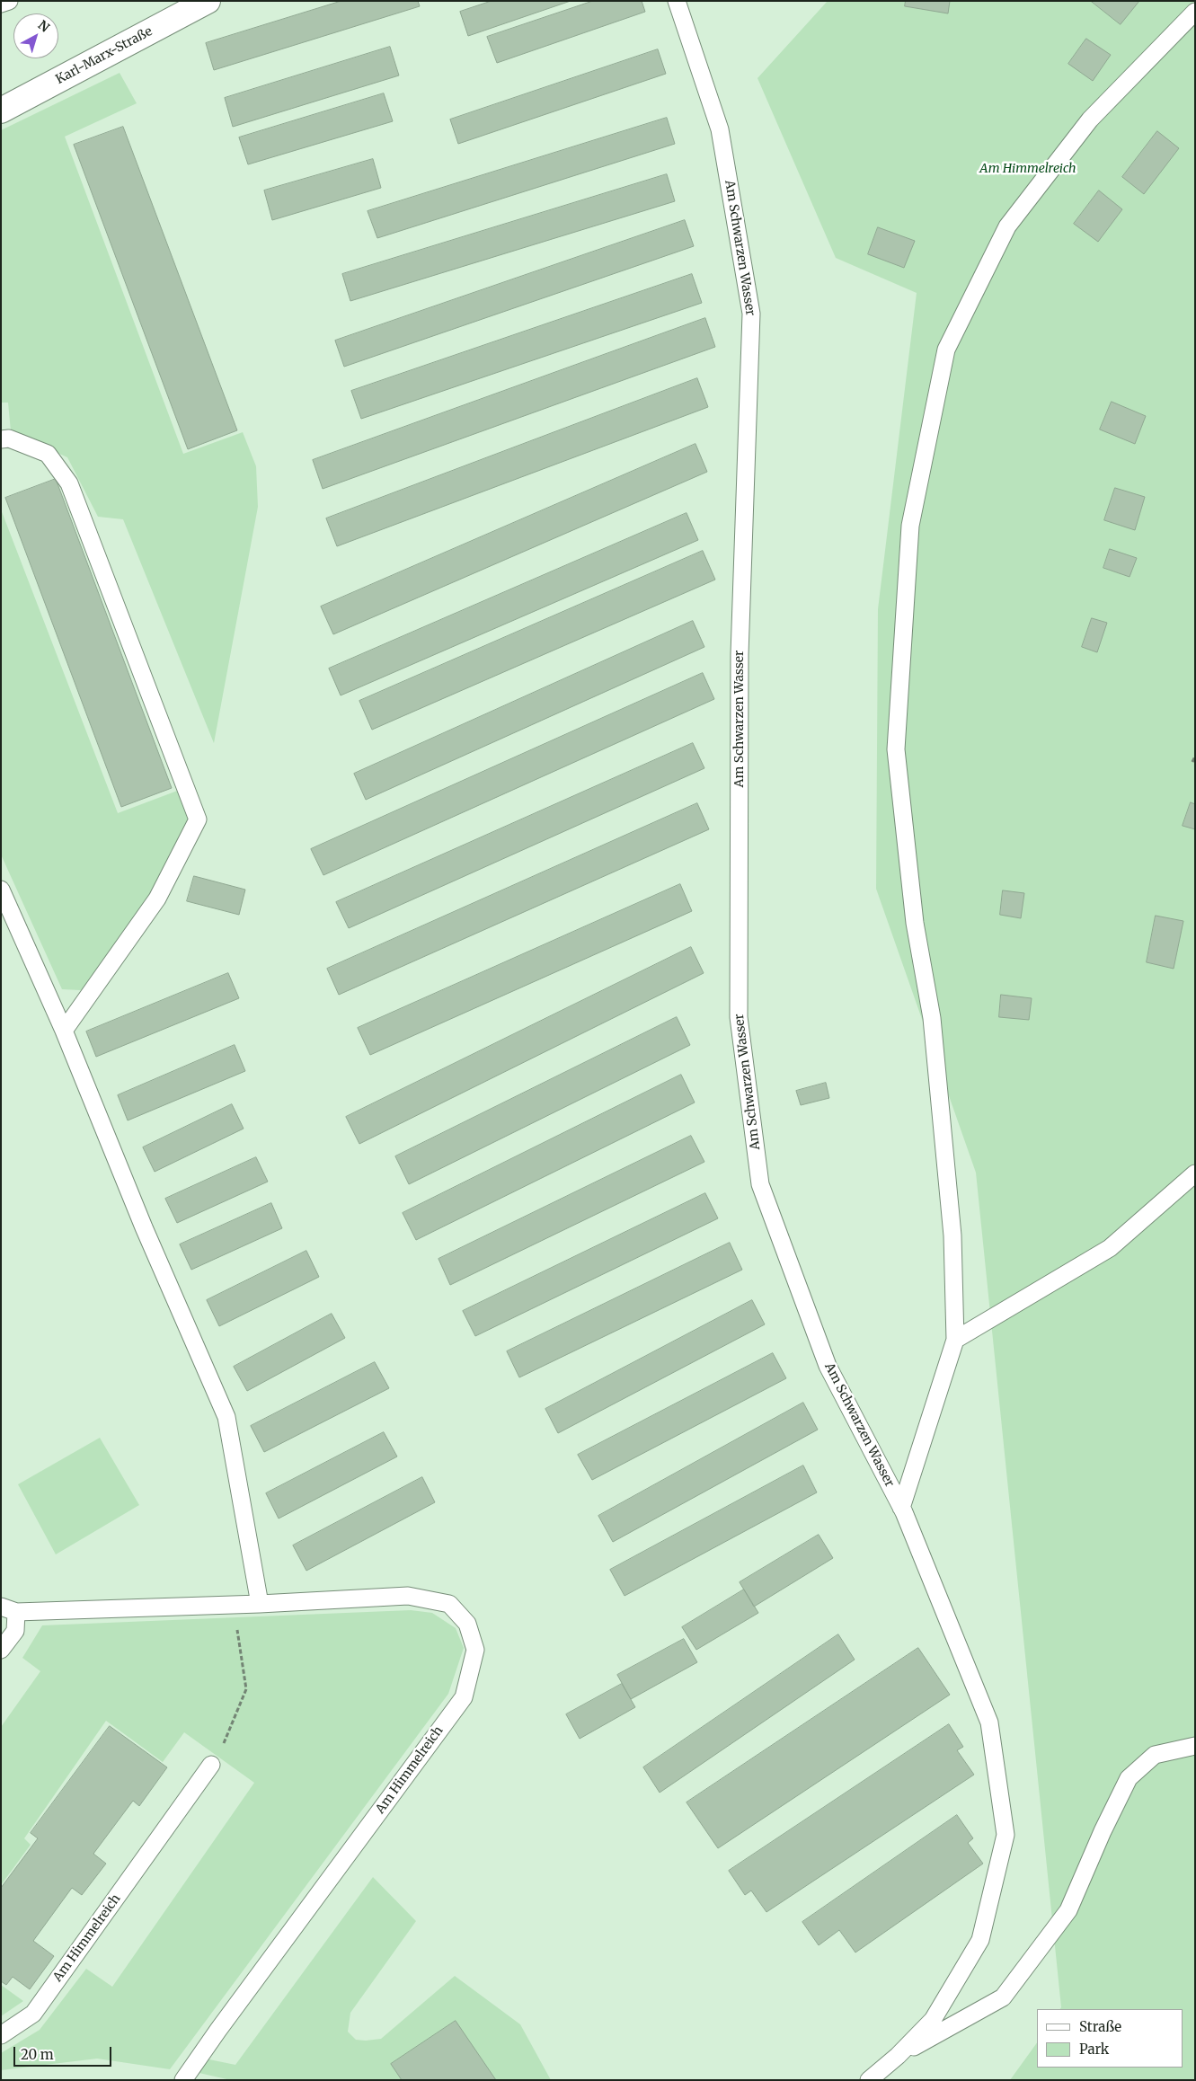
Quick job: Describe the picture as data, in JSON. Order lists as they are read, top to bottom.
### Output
{
  "streets": {
    "street": ["Karl-Marx-Straße"],
    "lane": ["Am Schwarzen Wasser", "Am Himmelreich"]
  },
  "parks": ["Am Himmelreich"],
  "legend": ["Straße", "Park"],
  "scale_bar": "20 m",
  "north": "top right"
}
